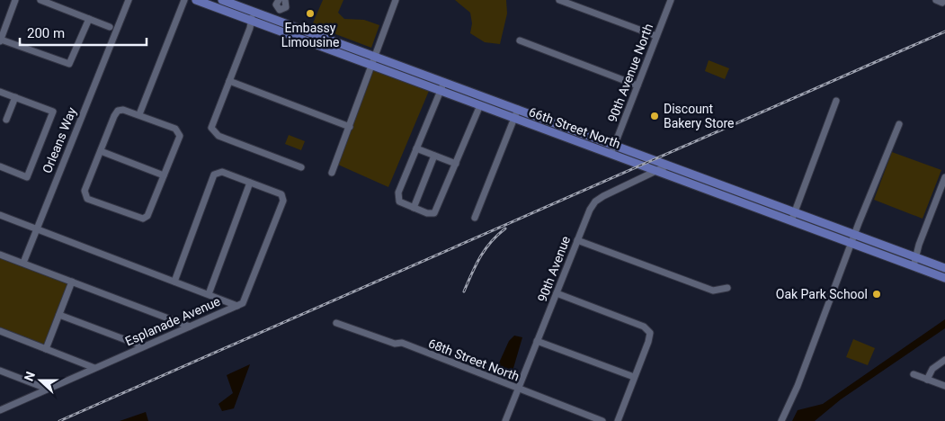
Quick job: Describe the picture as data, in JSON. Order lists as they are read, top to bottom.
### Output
{
  "streets": {
    "main road": ["66th Street North"],
    "street": [
      "90th Avenue North",
      "Orleans Way",
      "90th Avenue",
      "Esplanade Avenue",
      "68th Street North"
    ]
  },
  "crossings": [
    ["90th Avenue North", "66th Street North"],
    ["66th Street North", "90th Avenue"],
    ["90th Avenue", "68th Street North"]
  ],
  "places": ["Embassy Limousine", "Discount Bakery Store", "Oak Park School"],
  "scale_bar": "200 m",
  "north": "left"
}
